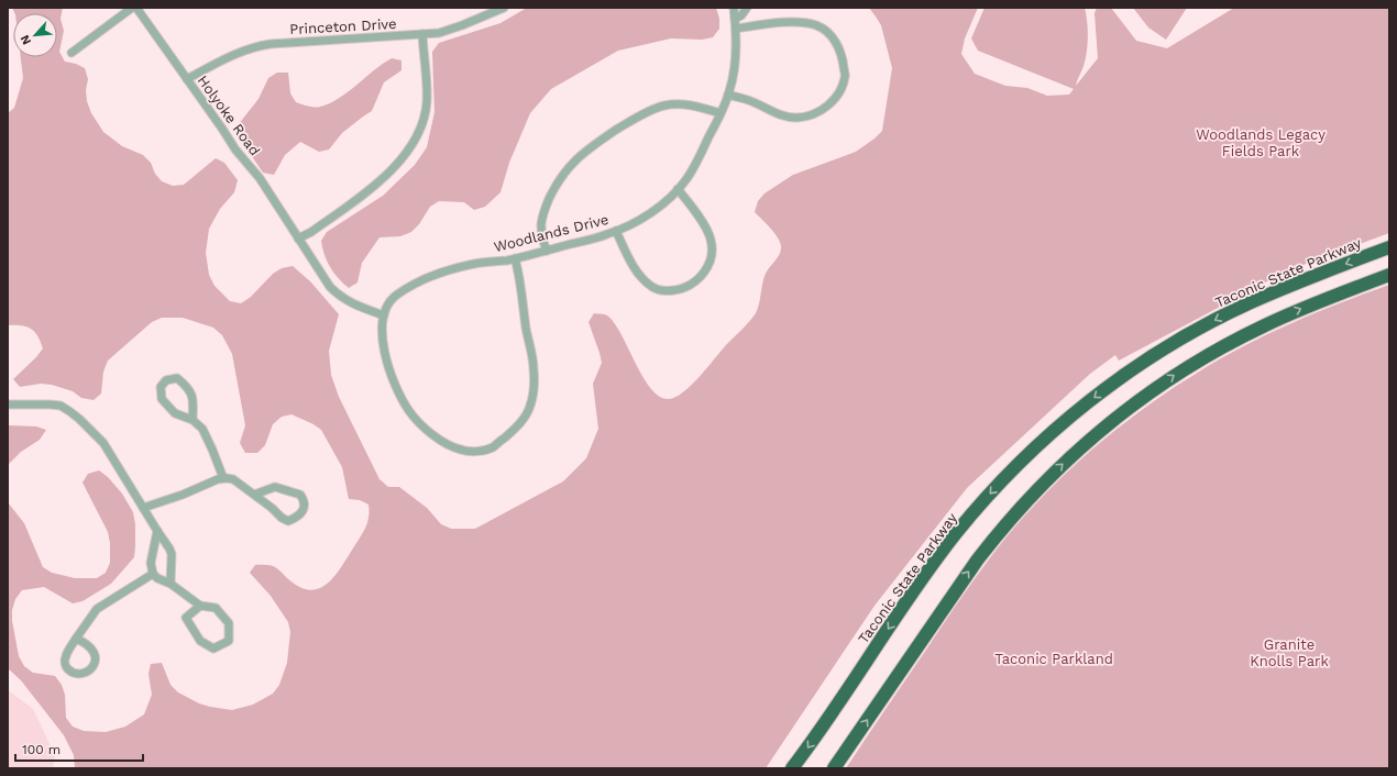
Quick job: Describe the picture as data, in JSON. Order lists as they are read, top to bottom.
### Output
{
  "streets": {
    "highway": ["Taconic State Parkway"],
    "street": ["Princeton Drive", "Holyoke Road", "Woodlands Drive"]
  },
  "crossings": [
    ["Princeton Drive", "Holyoke Road"],
    ["Holyoke Road", "Woodlands Drive"]
  ],
  "parks": ["Woodlands Legacy Fields Park", "Granite Knolls Park", "Taconic Parkland"],
  "scale_bar": "100 m",
  "north": "bottom left"
}
